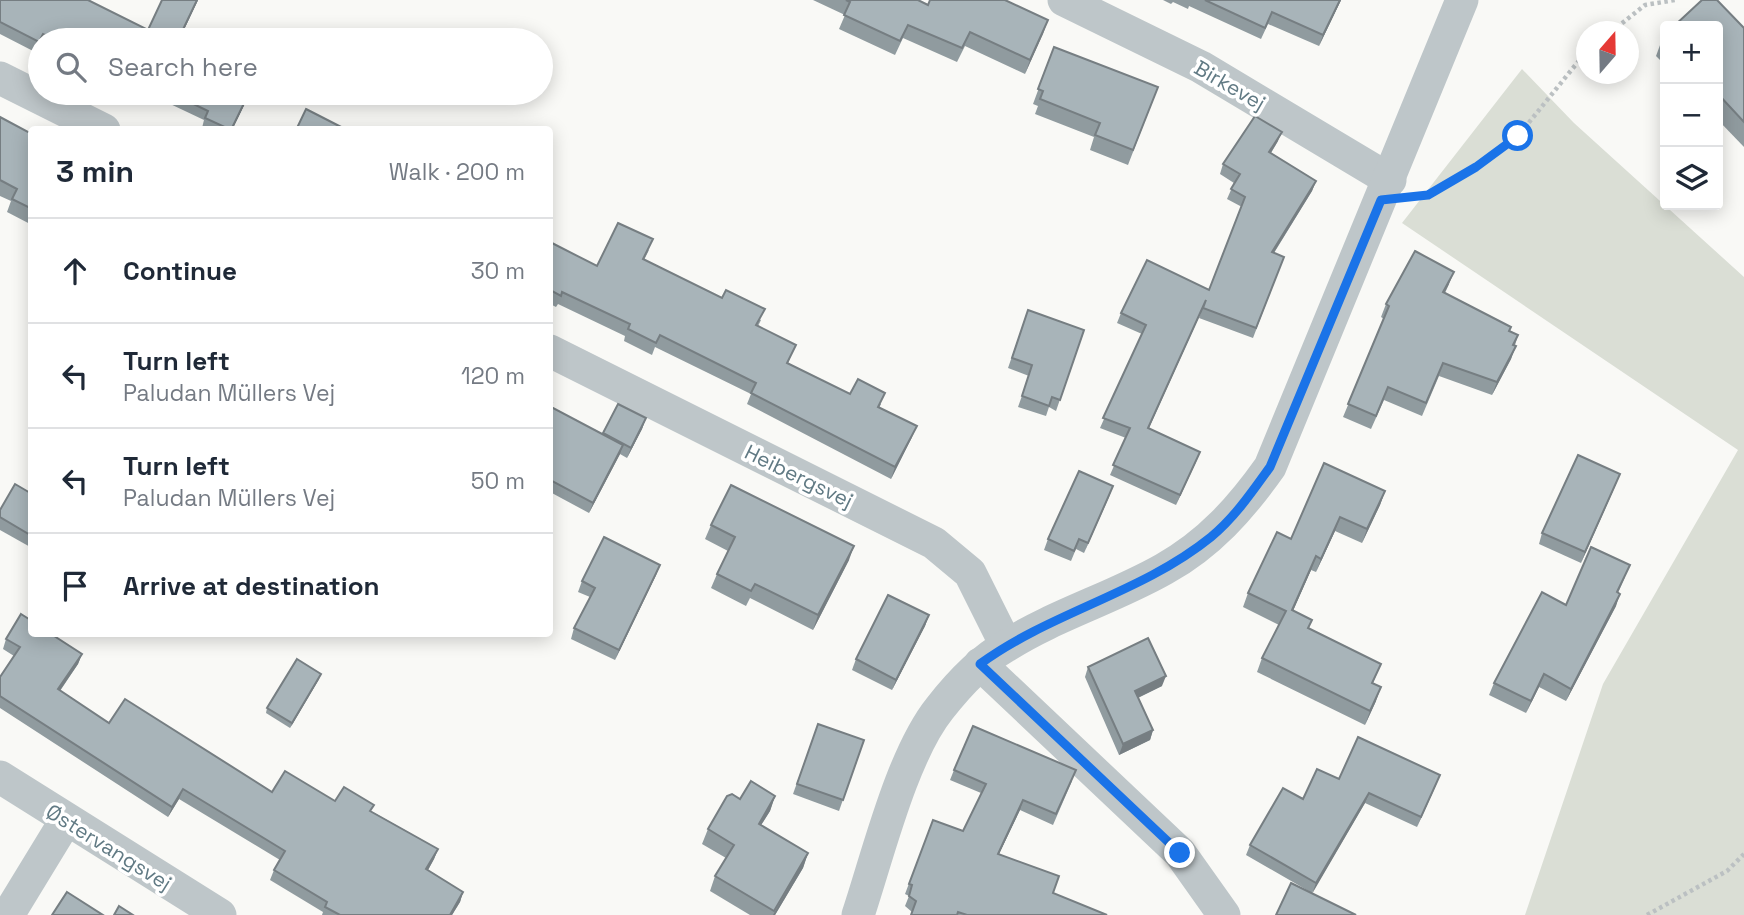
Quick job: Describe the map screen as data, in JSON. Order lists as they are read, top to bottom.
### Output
{
  "streets": {
    "street": ["Birkevej", "Heibergsvej", "Østervangsvej"]
  },
  "north": "top",
  "page": {
    "map_buttons": ["+", "−"],
    "search": "Search here",
    "heading": ["3 min", "Walk · 200 m"],
    "list": [
      ["Continue", "30 m"],
      ["Turn left", "Paludan Müllers Vej", "120 m"],
      ["Turn left", "Paludan Müllers Vej", "50 m"],
      "Arrive at destination"
    ]
  }
}
